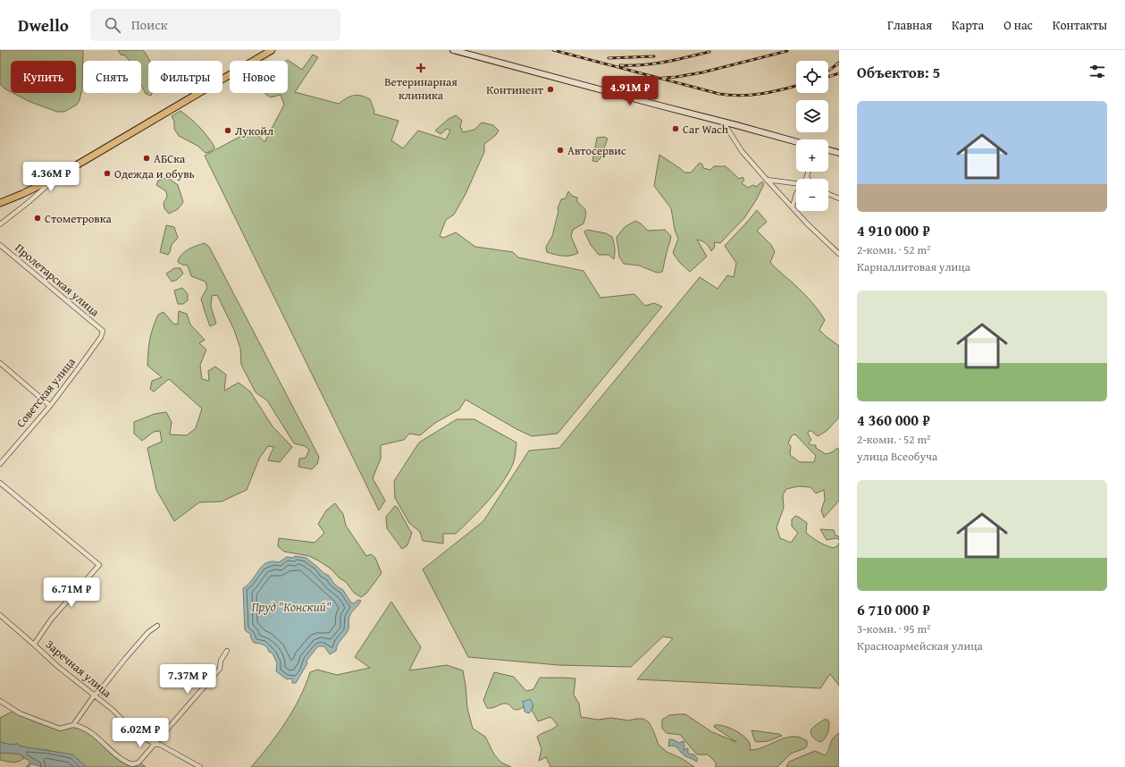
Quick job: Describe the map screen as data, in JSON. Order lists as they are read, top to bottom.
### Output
{
  "streets": {
    "street": ["Пролетарская улица", "Советская улица", "Заречная улица"]
  },
  "crossings": [
    ["Пролетарская улица", "Советская улица"]
  ],
  "water": ["Пруд \"Конский\""],
  "places": {
    "health": ["Ветеринарная клиника"],
    "other": [
      "Континент",
      "Car Wach",
      "Лукойл",
      "Автосервис",
      "АБСка",
      "Одежда и обувь",
      "Стометровка"
    ]
  },
  "page": {
    "header": "Dwello",
    "search": "Поиск",
    "nav": [
      "Главная",
      "Карта",
      "О нас",
      "Контакты"
    ],
    "heading": "Объектов: 5",
    "map_buttons": ["+", "−"],
    "chip": [
      "Купить",
      "Снять",
      "Фильтры",
      "Новое"
    ],
    "price": [
      "4.91M ₽",
      "4.36M ₽",
      "6.71M ₽",
      "7.37M ₽",
      "6.02M ₽"
    ],
    "list": [
      {
        "name": "4 910 000 ₽",
        "note": "2-комн. · 52 m² · Карналлитовая улица"
      },
      {
        "name": "4 360 000 ₽",
        "note": "2-комн. · 52 m² · улица Всеобуча"
      },
      {
        "name": "6 710 000 ₽",
        "note": "3-комн. · 95 m² · Красноармейская улица"
      }
    ]
  }
}
